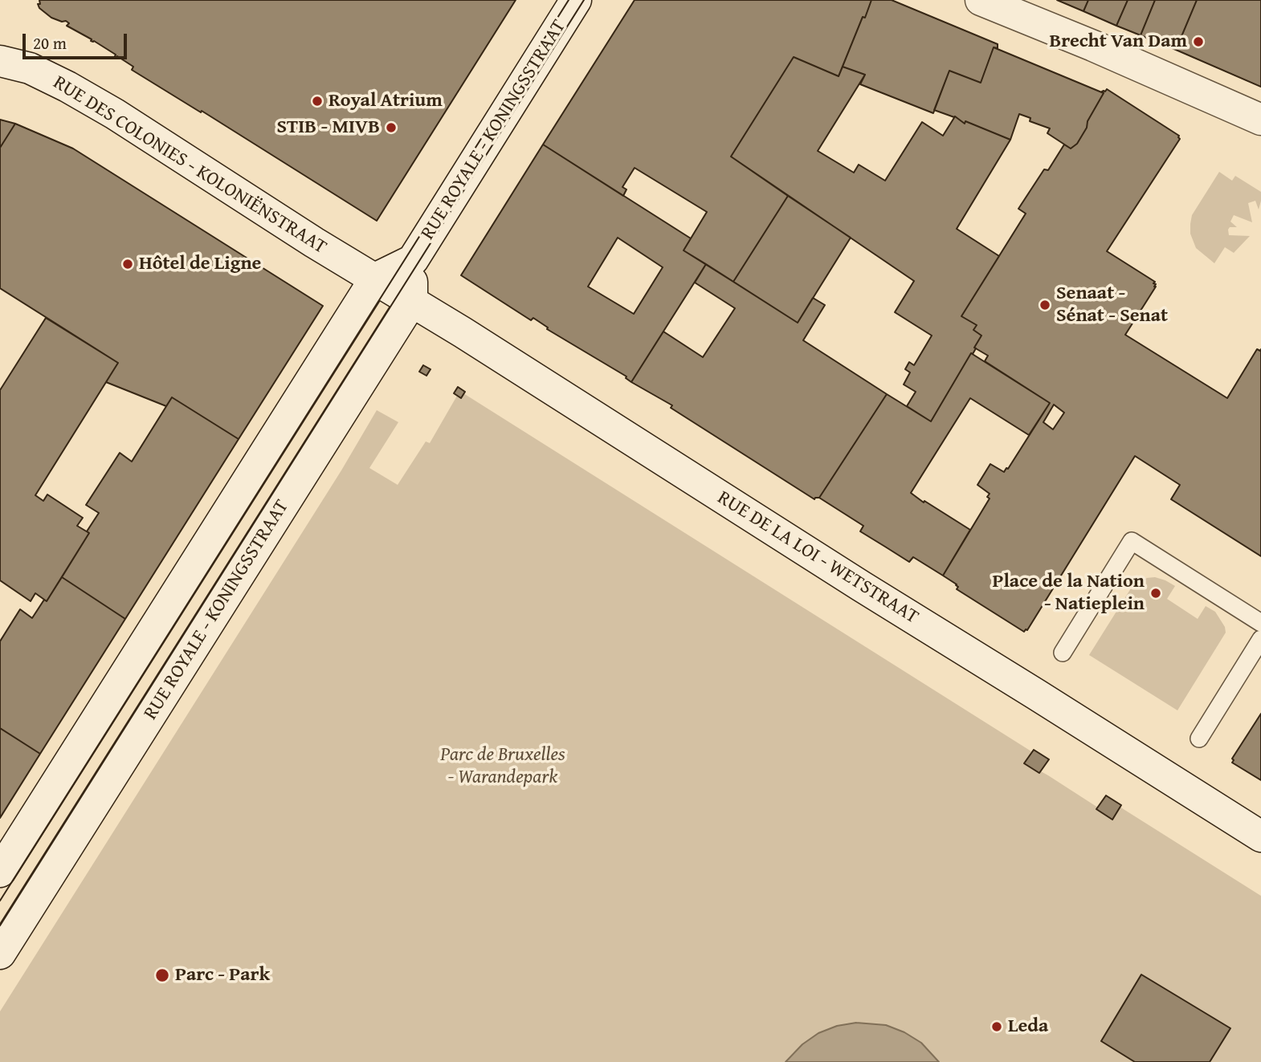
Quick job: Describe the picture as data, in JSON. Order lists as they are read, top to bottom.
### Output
{
  "streets": {
    "main road": ["RUE ROYALE - KONINGSSTRAAT", "RUE DES COLONIES - KOLONIËNSTRAAT", "RUE DE LA LOI - WETSTRAAT"]
  },
  "crossings": [
    ["RUE ROYALE - KONINGSSTRAAT", "RUE DES COLONIES - KOLONIËNSTRAAT"],
    ["RUE ROYALE - KONINGSSTRAAT", "RUE DE LA LOI - WETSTRAAT"],
    ["RUE DES COLONIES - KOLONIËNSTRAAT", "RUE DE LA LOI - WETSTRAAT"]
  ],
  "parks": ["Parc de Bruxelles - Warandepark"],
  "places": [
    "Brecht Van Dam",
    "Royal Atrium",
    "STIB - MIVB",
    "Hôtel de Ligne",
    "Senaat - Sénat - Senat",
    "Place de la Nation - Natieplein",
    "Parc - Park",
    "Leda"
  ],
  "scale_bar": "20 m"
}
